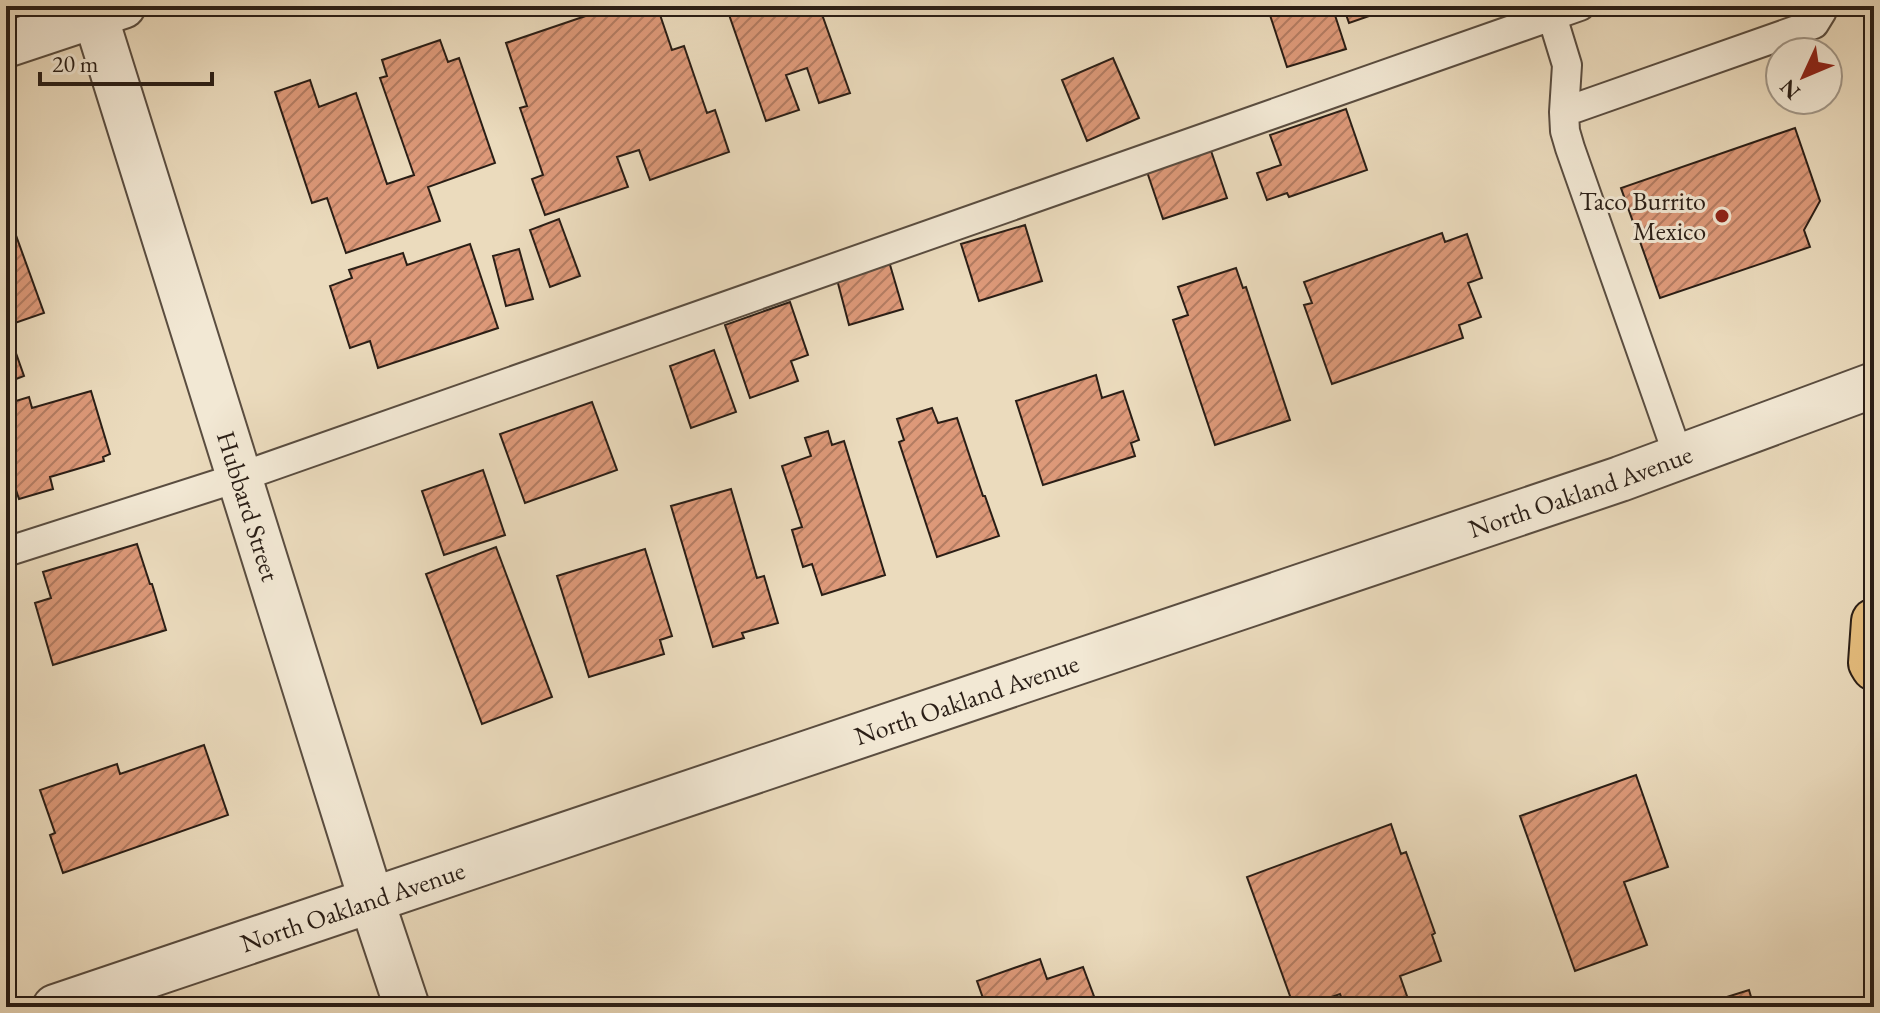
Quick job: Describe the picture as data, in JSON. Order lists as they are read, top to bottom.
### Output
{
  "streets": {
    "street": ["North Oakland Avenue", "Hubbard Street"]
  },
  "crossings": [
    ["North Oakland Avenue", "Hubbard Street"]
  ],
  "places": ["Taco Burrito Mexico"],
  "scale_bar": "20 m",
  "north": "bottom left"
}
